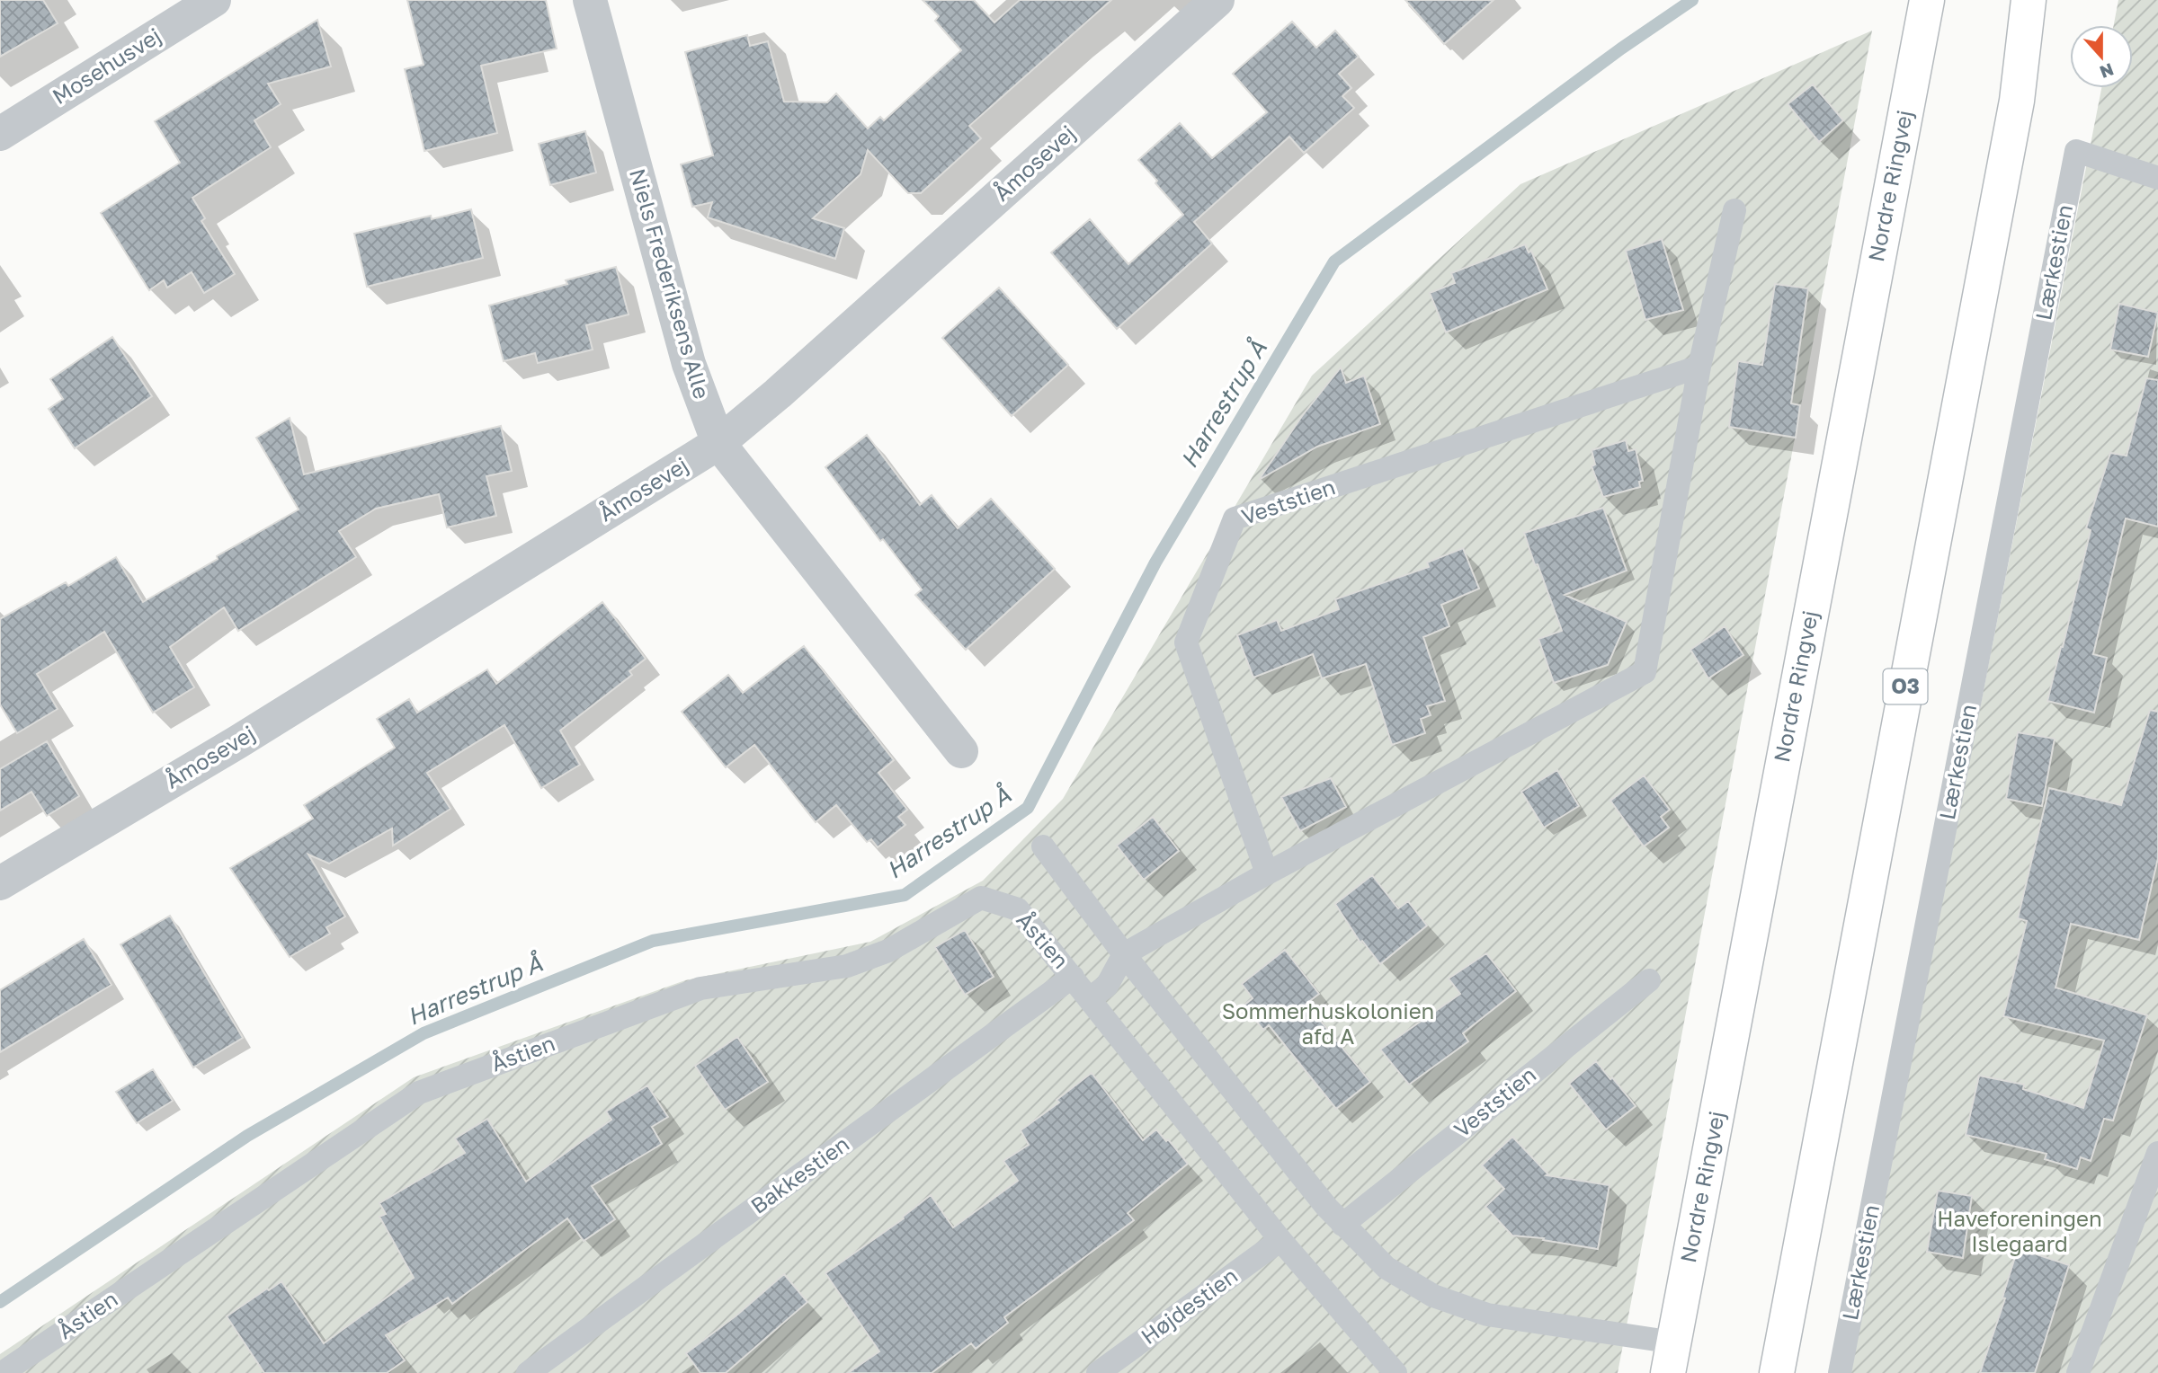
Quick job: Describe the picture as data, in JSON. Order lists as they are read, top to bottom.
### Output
{
  "streets": {
    "main road": ["Nordre Ringvej", "O3"],
    "street": ["Mosehusvej", "Åmosevej", "Niels Frederiksens Alle"],
    "lane": [
      "Lærkestien",
      "Veststien",
      "Åstien",
      "Bakkestien",
      "Højdestien"
    ]
  },
  "crossings": [
    ["Åmosevej", "Niels Frederiksens Alle"],
    ["Åstien", "Bakkestien"],
    ["Åstien", "Højdestien"]
  ],
  "water": ["Harrestrup Å"],
  "parks": ["Sommerhuskolonien afd A", "Haveforeningen Islegaard"],
  "north": "bottom"
}
